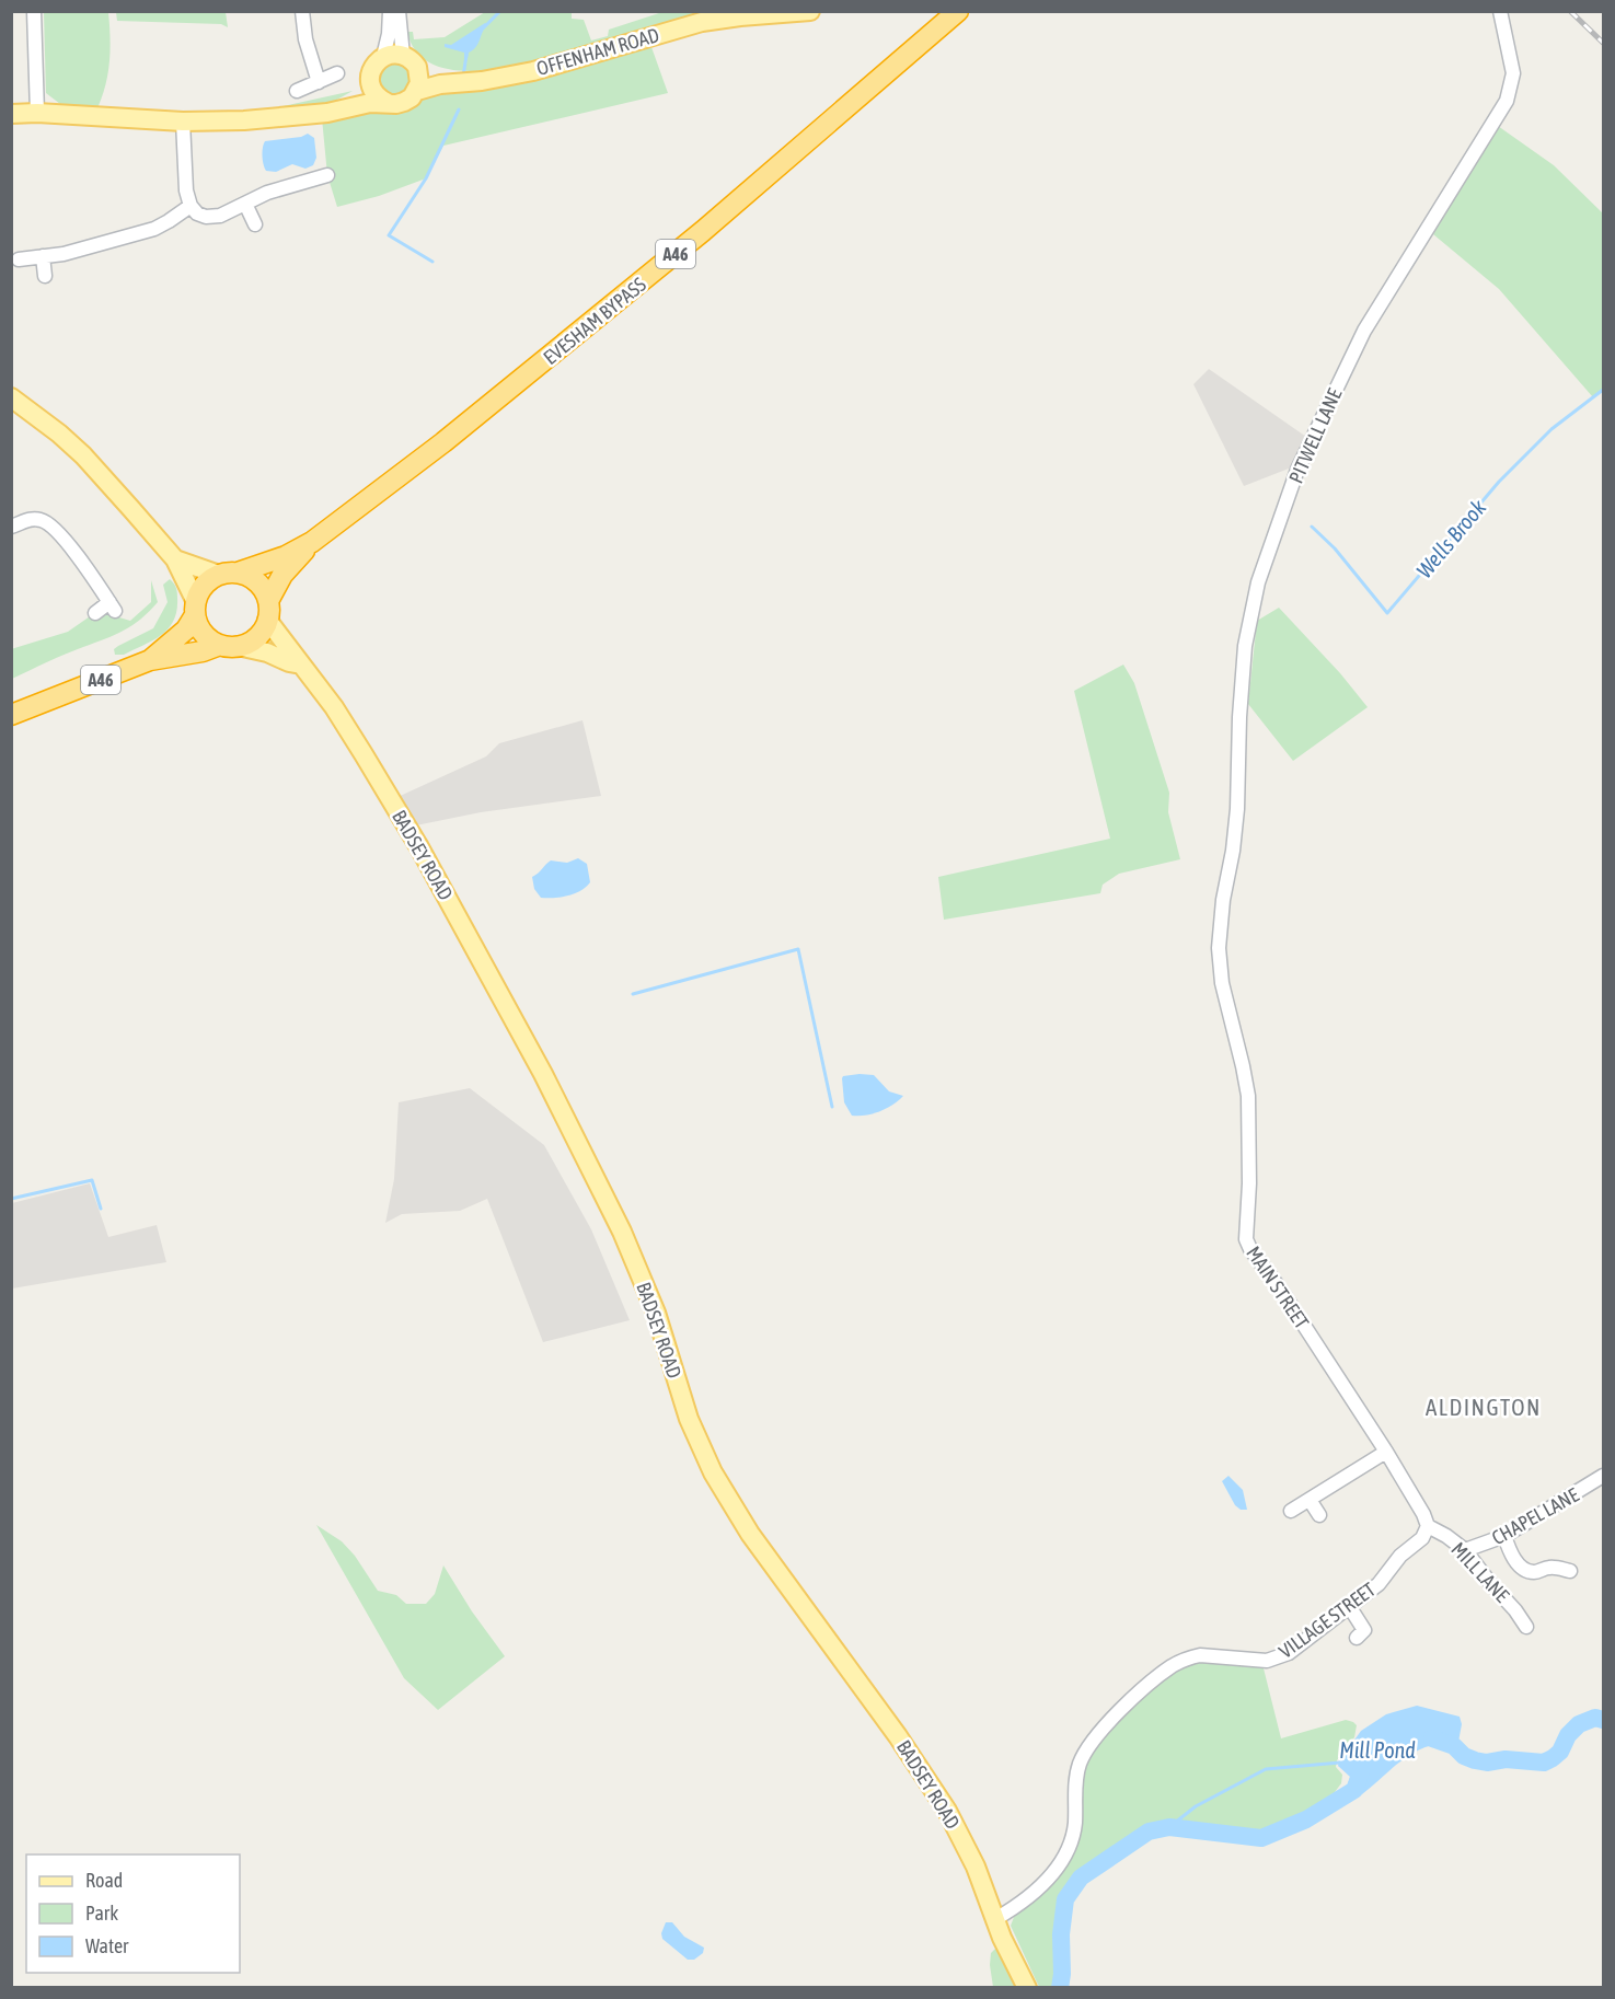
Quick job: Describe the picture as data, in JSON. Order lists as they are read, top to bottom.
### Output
{
  "streets": {
    "highway": ["A46", "EVESHAM BYPASS"],
    "main road": ["OFFENHAM ROAD", "BADSEY ROAD"],
    "street": [
      "PITWELL LANE",
      "MAIN STREET",
      "CHAPEL LANE",
      "MILL LANE",
      "VILLAGE STREET"
    ]
  },
  "crossings": [
    ["A46", "EVESHAM BYPASS"],
    ["A46", "BADSEY ROAD"],
    ["EVESHAM BYPASS", "BADSEY ROAD"],
    ["PITWELL LANE", "MAIN STREET"],
    ["BADSEY ROAD", "VILLAGE STREET"],
    ["MAIN STREET", "MILL LANE"],
    ["MAIN STREET", "VILLAGE STREET"],
    ["CHAPEL LANE", "MILL LANE"],
    ["MILL LANE", "VILLAGE STREET"]
  ],
  "districts": ["ALDINGTON"],
  "water": ["Wells Brook", "Mill Pond"],
  "legend": ["Road", "Park", "Water"]
}
